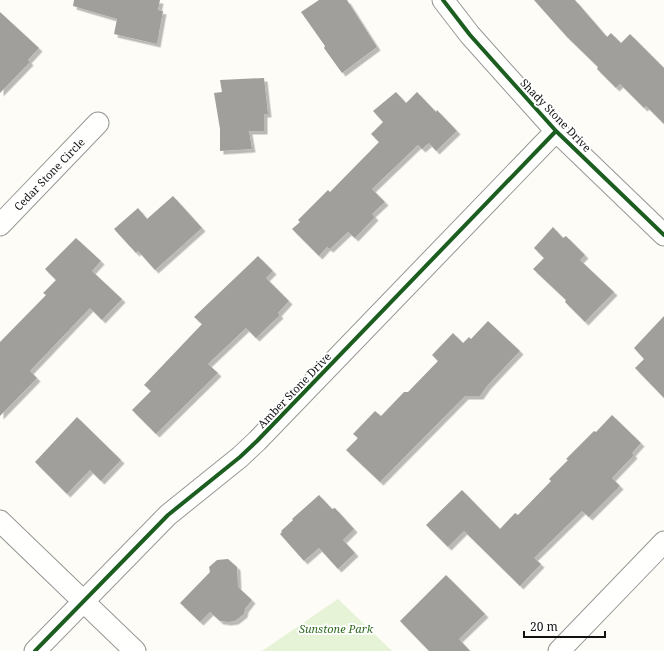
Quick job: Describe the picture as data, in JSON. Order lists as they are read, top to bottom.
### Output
{
  "streets": {
    "street": ["Shady Stone Drive", "Cedar Stone Circle", "Amber Stone Drive"]
  },
  "crossings": [
    ["Shady Stone Drive", "Amber Stone Drive"]
  ],
  "parks": ["Sunstone Park"],
  "scale_bar": "20 m"
}
